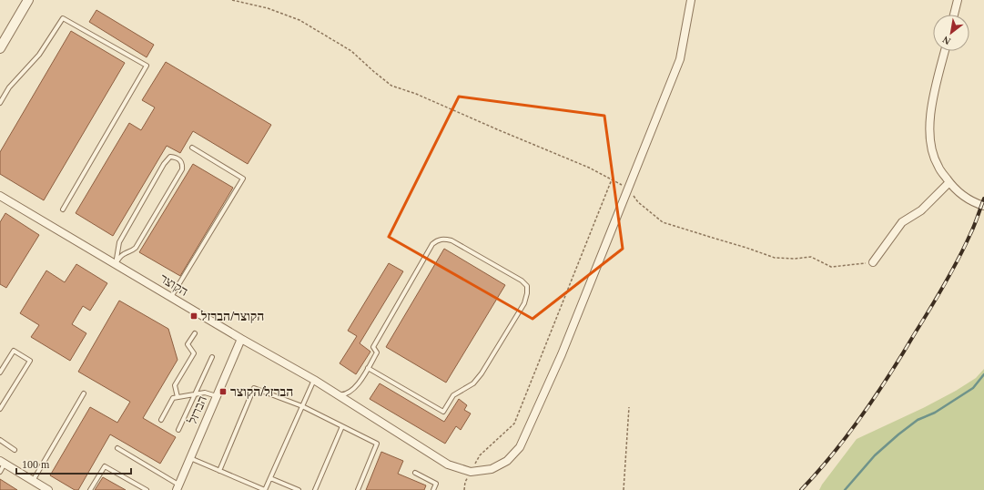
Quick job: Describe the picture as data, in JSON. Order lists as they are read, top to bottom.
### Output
{
  "streets": {
    "street": ["הקוצר", "הברזל"]
  },
  "crossings": [
    ["הקוצר", "הברזל"]
  ],
  "places": {
    "transit": ["הקוצר/הברזל", "הברזל/הקוצר"]
  },
  "scale_bar": "100 m",
  "north": "bottom left"
}
